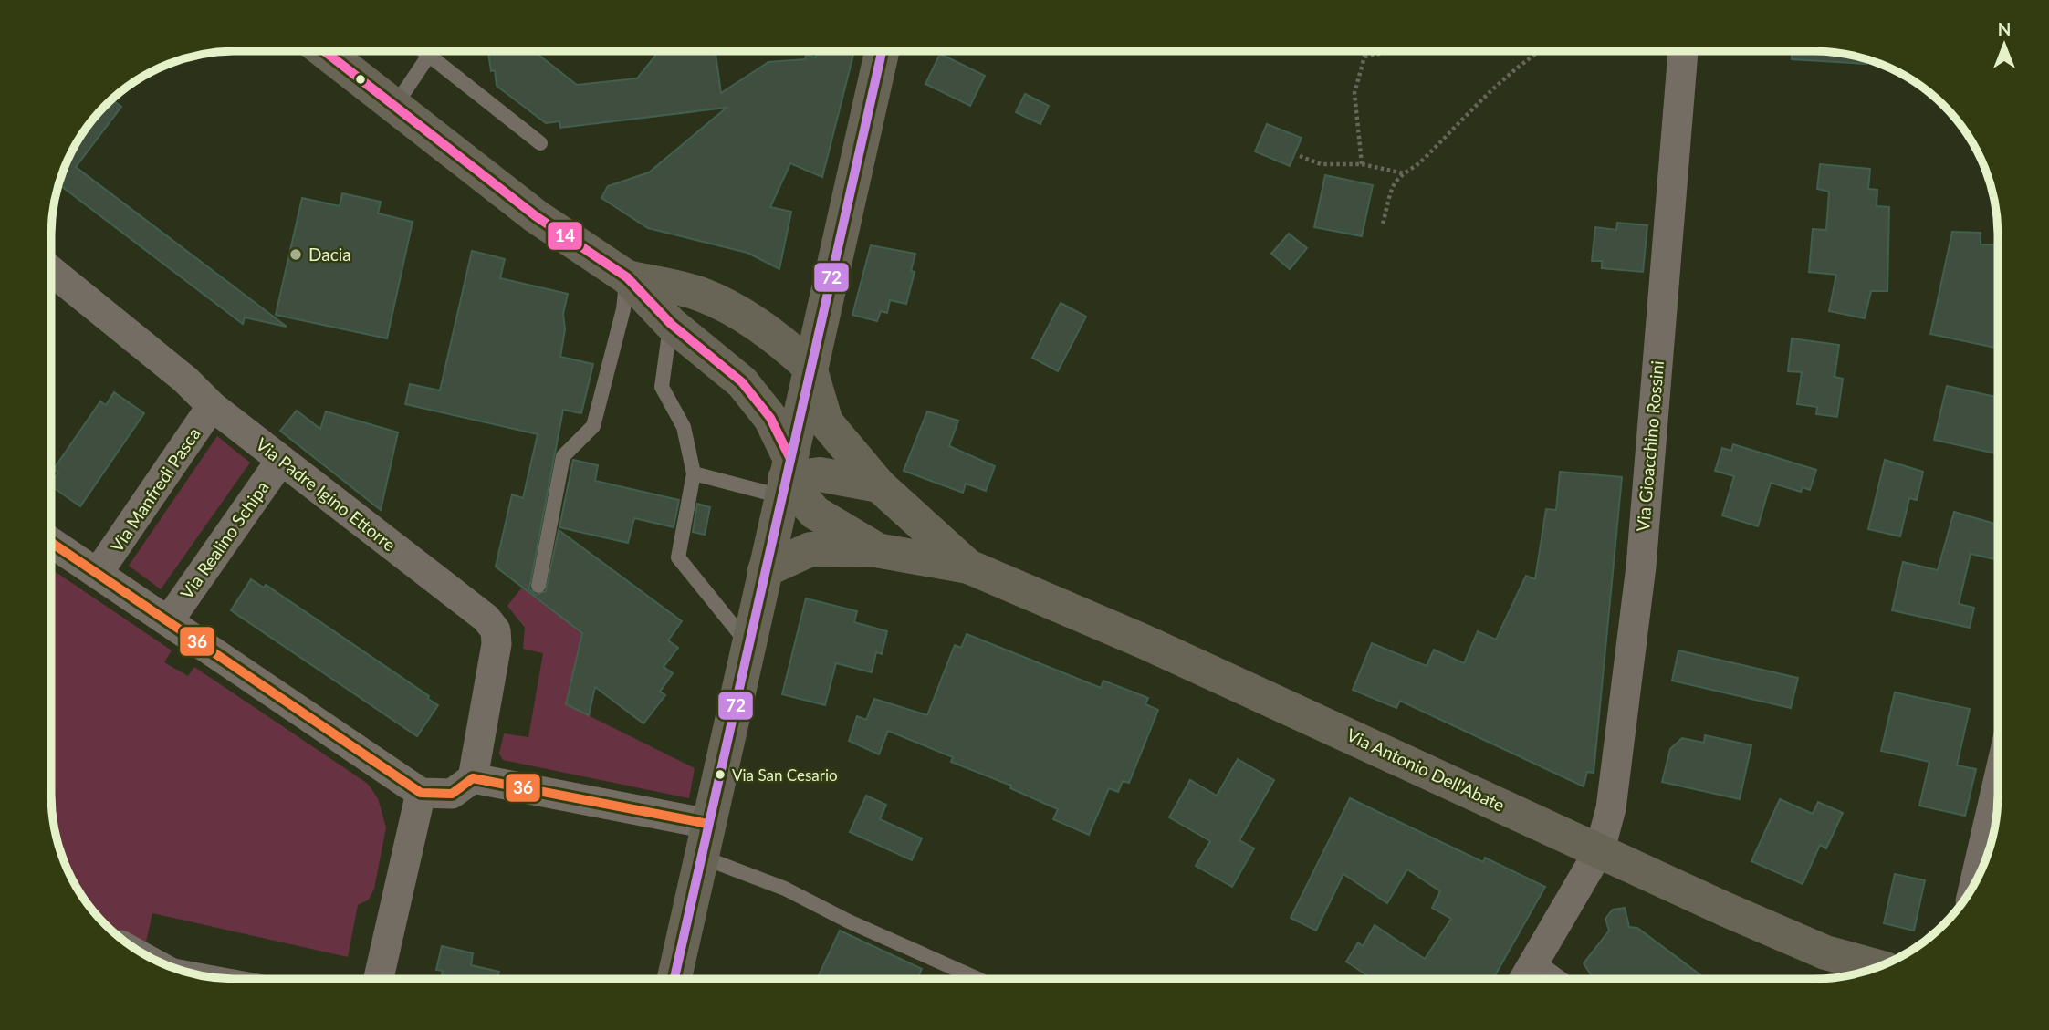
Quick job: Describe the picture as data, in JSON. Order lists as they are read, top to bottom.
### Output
{
  "streets": {
    "main road": ["Via Antonio Dell'Abate"],
    "street": [
      "Via Gioacchino Rossini",
      "Via Manfredi Pasca",
      "Via Padre Igino Ettorre",
      "Via Realino Schipa"
    ]
  },
  "crossings": [
    ["Via Gioacchino Rossini", "Via Antonio Dell'Abate"],
    ["Via Manfredi Pasca", "Via Padre Igino Ettorre"],
    ["Via Padre Igino Ettorre", "Via Realino Schipa"]
  ],
  "places": ["Dacia", "Via San Cesario"],
  "lines": ["transit line 14", "transit line 72", "transit line 36"],
  "north": "top"
}
